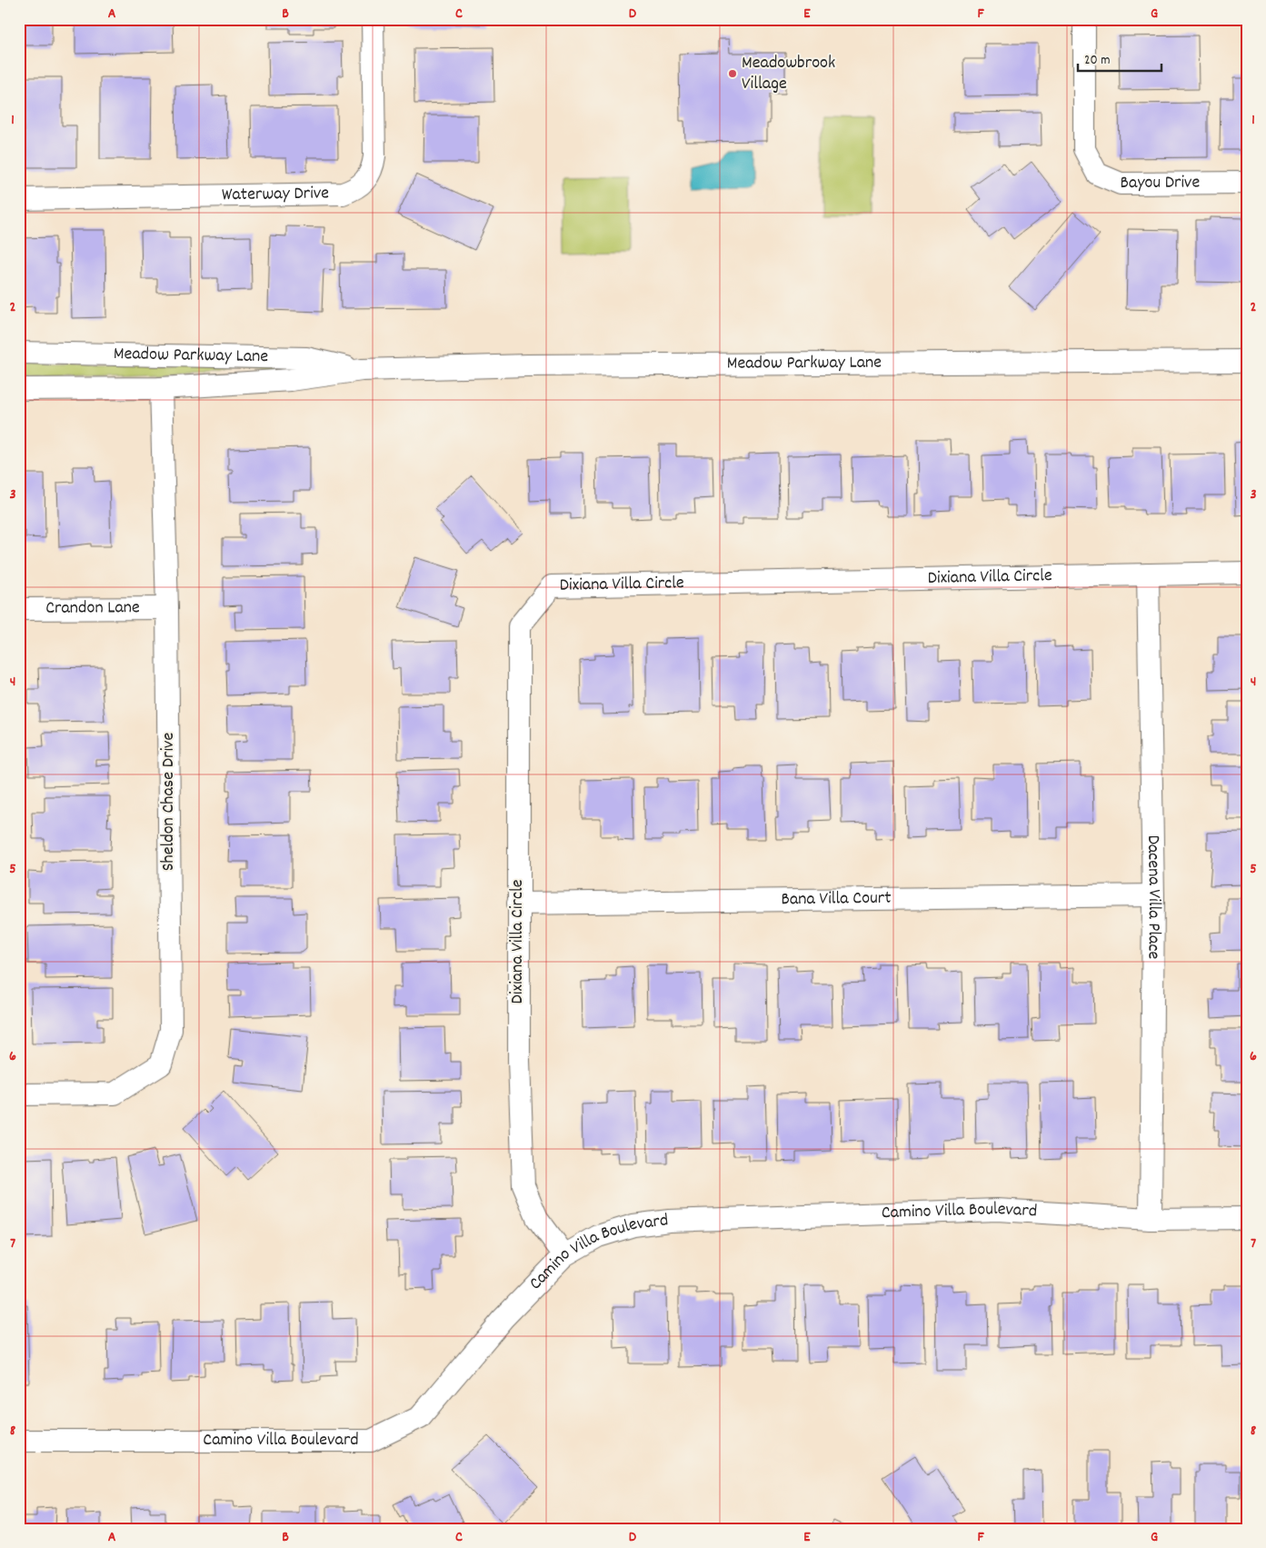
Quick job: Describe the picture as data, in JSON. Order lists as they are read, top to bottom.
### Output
{
  "streets": {
    "street": [
      "Bayou Drive",
      "Waterway Drive",
      "Meadow Parkway Lane",
      "Dixiana Villa Circle",
      "Crandon Lane",
      "Sheldon Chase Drive",
      "Dacena Villa Place",
      "Bana Villa Court",
      "Camino Villa Boulevard"
    ]
  },
  "crossings": [
    ["Meadow Parkway Lane", "Sheldon Chase Drive"],
    ["Dixiana Villa Circle", "Dacena Villa Place"],
    ["Dixiana Villa Circle", "Bana Villa Court"],
    ["Dixiana Villa Circle", "Camino Villa Boulevard"],
    ["Crandon Lane", "Sheldon Chase Drive"],
    ["Dacena Villa Place", "Bana Villa Court"],
    ["Dacena Villa Place", "Camino Villa Boulevard"]
  ],
  "places": ["Meadowbrook Village"],
  "scale_bar": "20 m",
  "grid": {
    "columns": [
      "A",
      "B",
      "C",
      "D",
      "E",
      "F",
      "G"
    ],
    "rows": [
      "1",
      "2",
      "3",
      "4",
      "5",
      "6",
      "7",
      "8"
    ]
  }
}
